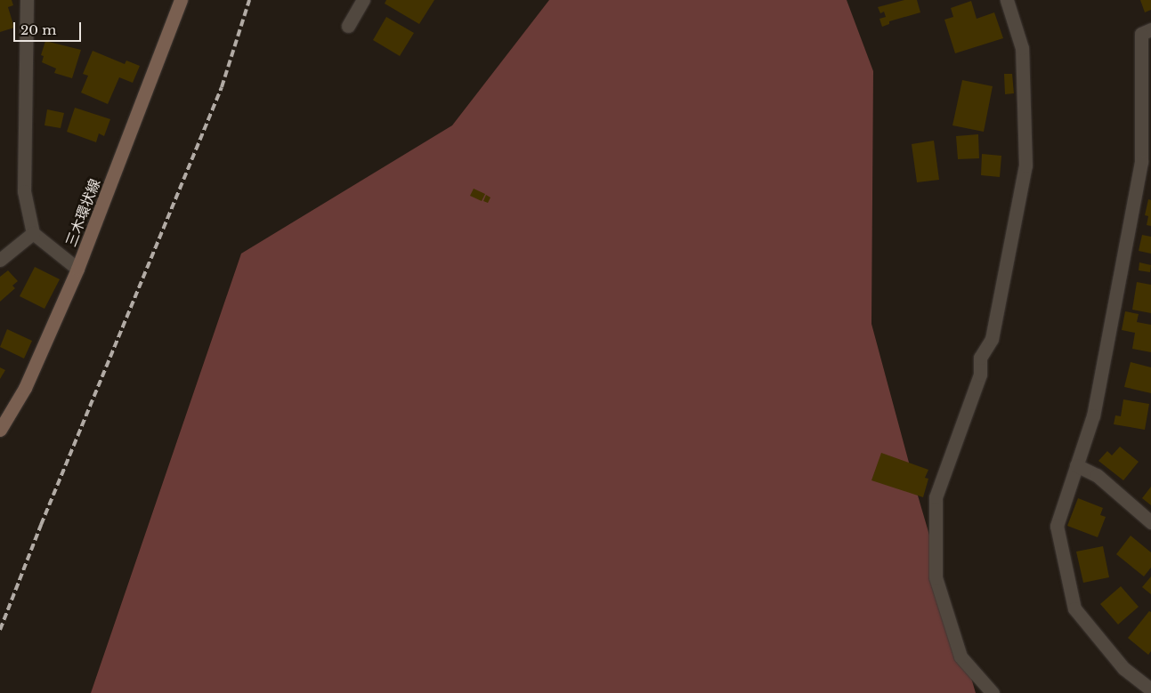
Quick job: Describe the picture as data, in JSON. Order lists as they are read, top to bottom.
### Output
{
  "streets": {
    "main road": ["三木環状線"]
  },
  "scale_bar": "20 m"
}
